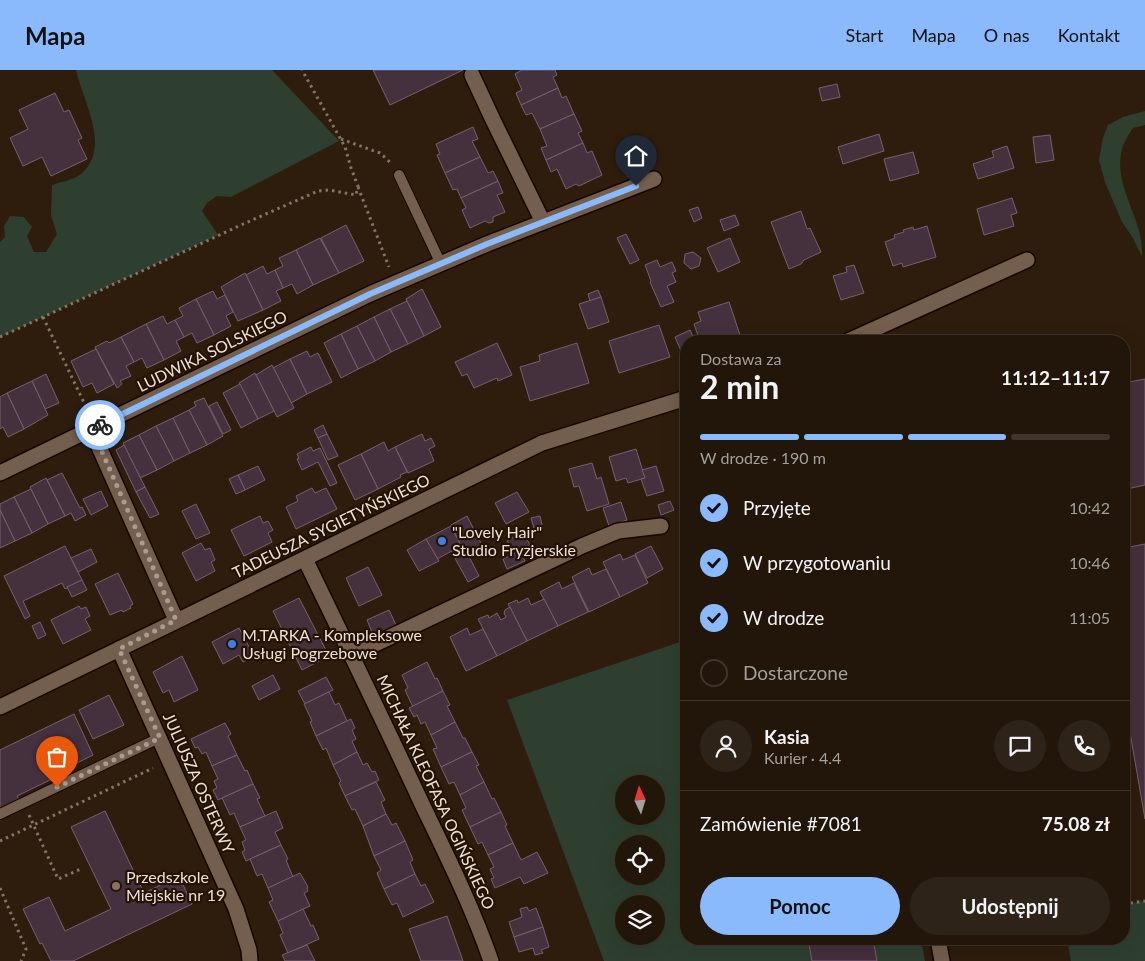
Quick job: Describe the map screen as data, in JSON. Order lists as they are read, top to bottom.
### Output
{
  "streets": {
    "street": [
      "LUDWIKA SOLSKIEGO",
      "TADEUSZA SYGIETYŃSKIEGO",
      "JULIUSZA OSTERWY",
      "MICHAŁA KLEOFASA OGIŃSKIEGO"
    ]
  },
  "crossings": [
    ["TADEUSZA SYGIETYŃSKIEGO", "JULIUSZA OSTERWY"],
    ["TADEUSZA SYGIETYŃSKIEGO", "MICHAŁA KLEOFASA OGIŃSKIEGO"]
  ],
  "places": ["\"Lovely Hair\" Studio Fryzjerskie", "M.TARKA - Kompleksowe Usługi Pogrzebowe", "Przedszkole Miejskie nr 19"],
  "north": "top",
  "page": {
    "header": "Mapa",
    "nav": [
      "Start",
      "Mapa",
      "O nas",
      "Kontakt"
    ],
    "heading": ["2 min", "Dostawa za", "11:12–11:17"],
    "panel": [
      "Kasia",
      "Kurier · 4.4",
      "Zamówienie #7081",
      "75.08 zł"
    ],
    "bar": "W drodze · 190 m",
    "list": [
      ["Przyjęte", "10:42"],
      ["W przygotowaniu", "10:46"],
      ["W drodze", "11:05"],
      "Dostarczone"
    ],
    "buttons": ["Pomoc", "Udostępnij"]
  }
}
